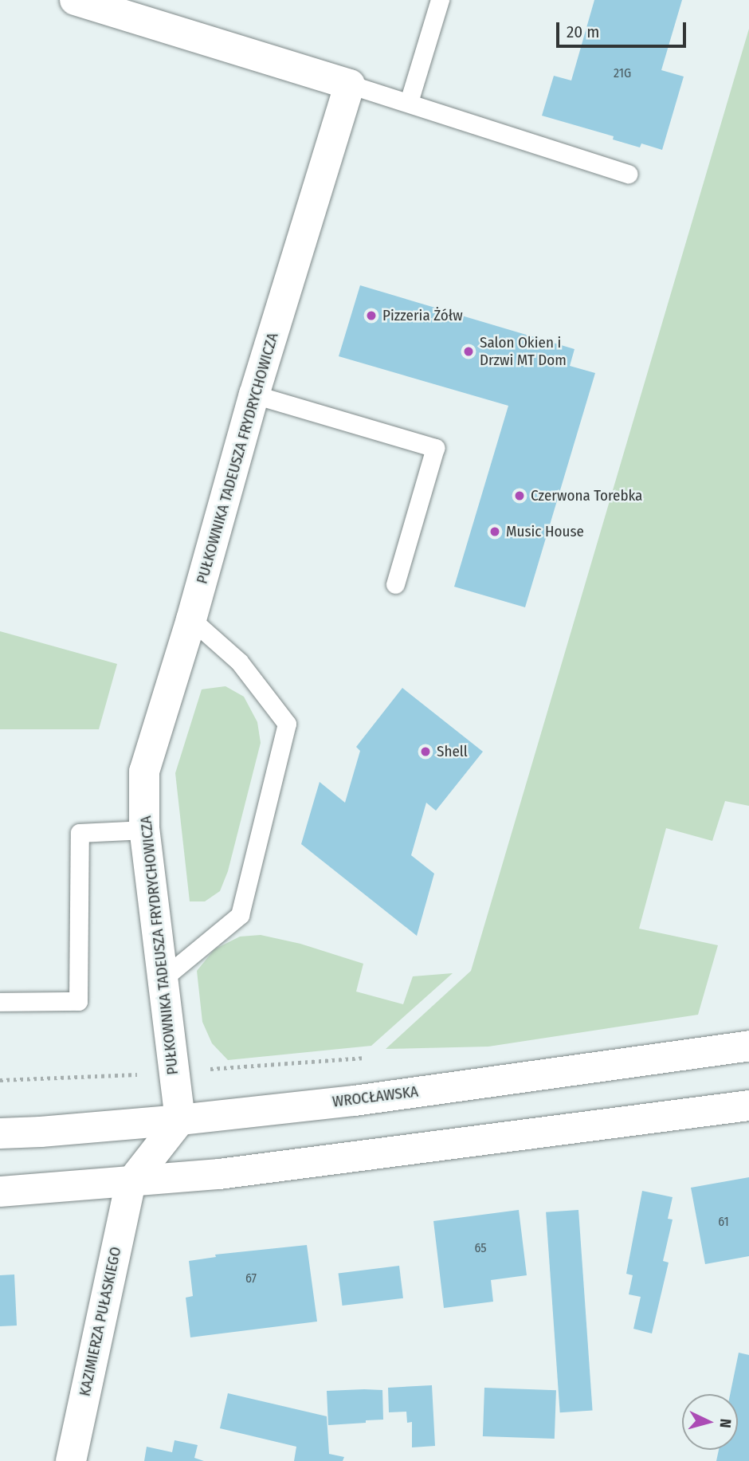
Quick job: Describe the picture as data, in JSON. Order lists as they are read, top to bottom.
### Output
{
  "streets": {
    "street": ["PUŁKOWNIKA TADEUSZA FRYDRYCHOWICZA", "WROCŁAWSKA", "KAZIMIERZA PUŁASKIEGO"]
  },
  "crossings": [
    ["PUŁKOWNIKA TADEUSZA FRYDRYCHOWICZA", "WROCŁAWSKA"]
  ],
  "places": [
    "Pizzeria Żółw",
    "Salon Okien i Drzwi MT Dom",
    "Czerwona Torebka",
    "Music House",
    "Shell"
  ],
  "house_numbers": [
    "21G",
    "61",
    "65",
    "67"
  ],
  "scale_bar": "20 m",
  "north": "right"
}
